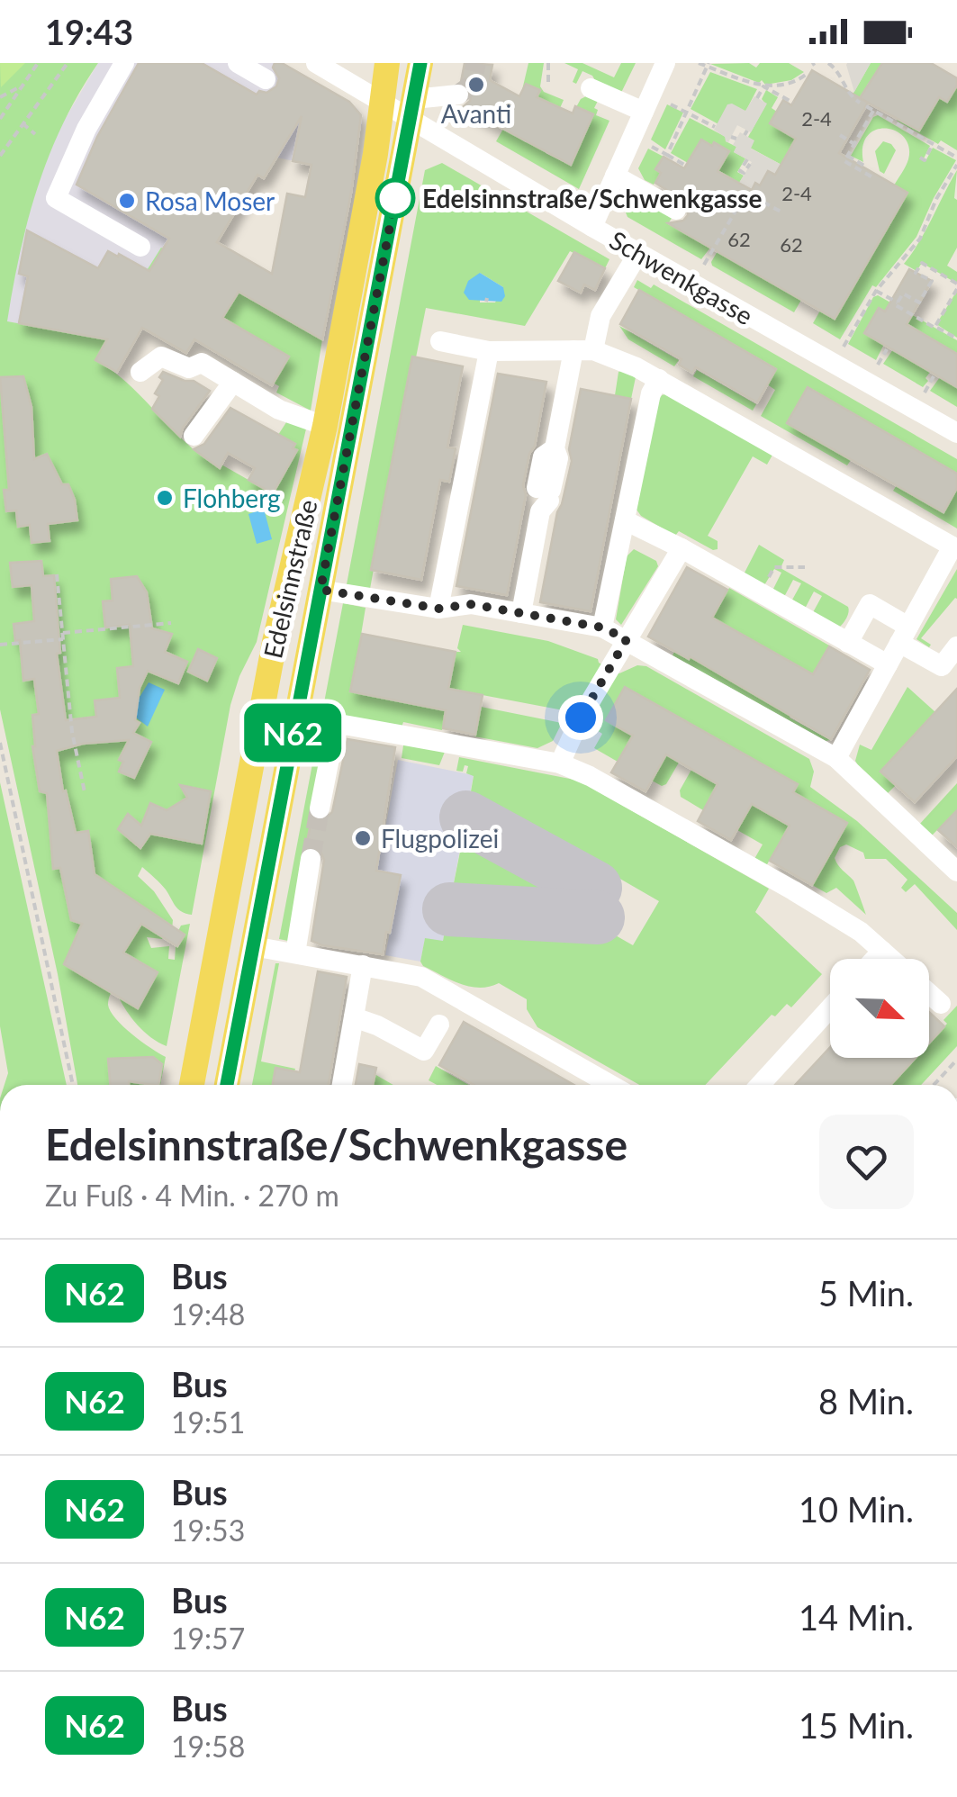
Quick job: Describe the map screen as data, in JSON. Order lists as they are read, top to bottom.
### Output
{
  "streets": {
    "main road": ["Edelsinnstraße"],
    "street": ["Schwenkgasse"]
  },
  "crossings": [
    ["Schwenkgasse", "Edelsinnstraße"]
  ],
  "places": [
    "Avanti",
    "Edelsinnstraße/Schwenkgasse",
    "Rosa Moser",
    "Flohberg",
    "Flugpolizei"
  ],
  "lines": ["bus line N62"],
  "house_numbers": [
    "2-4",
    "2-4",
    "62",
    "62"
  ],
  "north": "bottom right",
  "page": {
    "status": "19:43",
    "on_map": "N62",
    "heading": ["Edelsinnstraße/Schwenkgasse", "Zu Fuß · 4 Min. · 270 m"],
    "list": [
      {
        "mark": "N62",
        "name": "Bus",
        "note": "19:48",
        "value": "5 Min."
      },
      {
        "mark": "N62",
        "name": "Bus",
        "note": "19:51",
        "value": "8 Min."
      },
      {
        "mark": "N62",
        "name": "Bus",
        "note": "19:53",
        "value": "10 Min."
      },
      {
        "mark": "N62",
        "name": "Bus",
        "note": "19:57",
        "value": "14 Min."
      },
      {
        "mark": "N62",
        "name": "Bus",
        "note": "19:58",
        "value": "15 Min."
      }
    ]
  }
}
